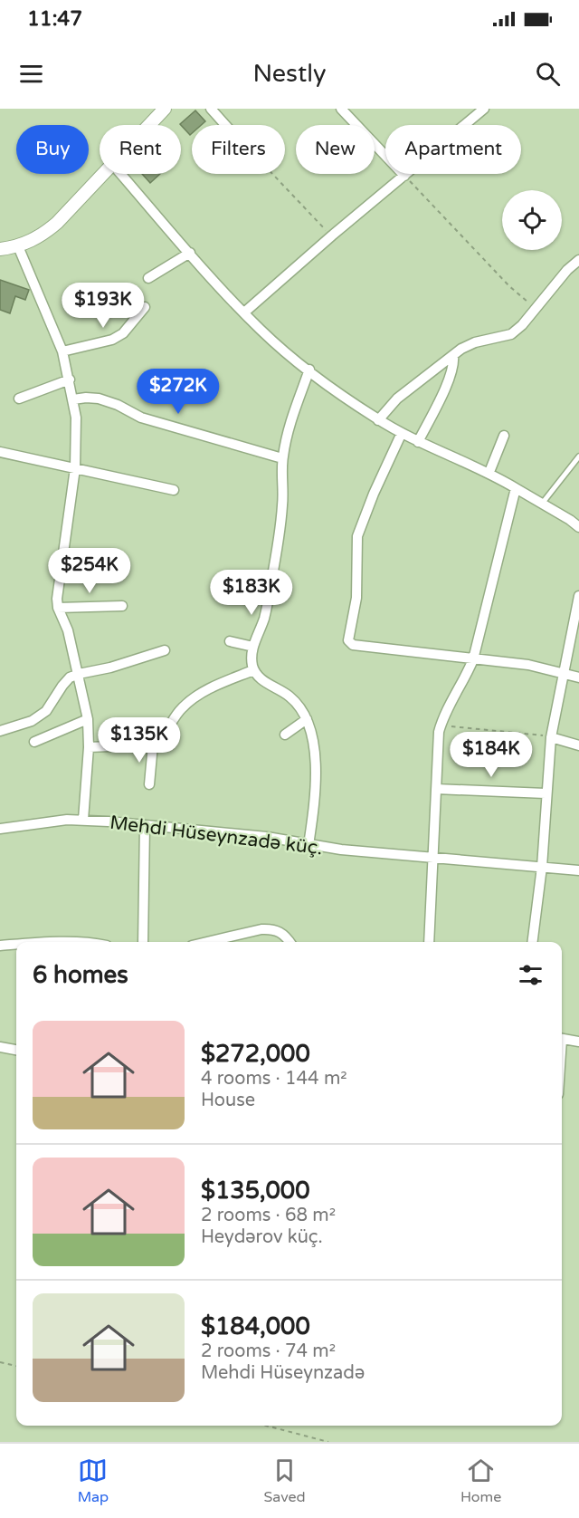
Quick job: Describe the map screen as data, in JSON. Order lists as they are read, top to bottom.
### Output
{
  "streets": {
    "street": ["Mehdi Hüseynzadə küç."]
  },
  "page": {
    "status": "11:47",
    "header": "Nestly",
    "chip": [
      "Buy",
      "Rent",
      "Filters",
      "New",
      "Apartment"
    ],
    "price": [
      "$193K",
      "$272K",
      "$254K",
      "$183K",
      "$135K",
      "$184K"
    ],
    "heading": "6 homes",
    "list": [
      {
        "name": "$272,000",
        "note": "4 rooms · 144 m² · House"
      },
      {
        "name": "$135,000",
        "note": "2 rooms · 68 m² · Heydərov küç."
      },
      {
        "name": "$184,000",
        "note": "2 rooms · 74 m² · Mehdi Hüseynzadə"
      }
    ],
    "tabs": ["Map", "Saved", "Home"]
  }
}
